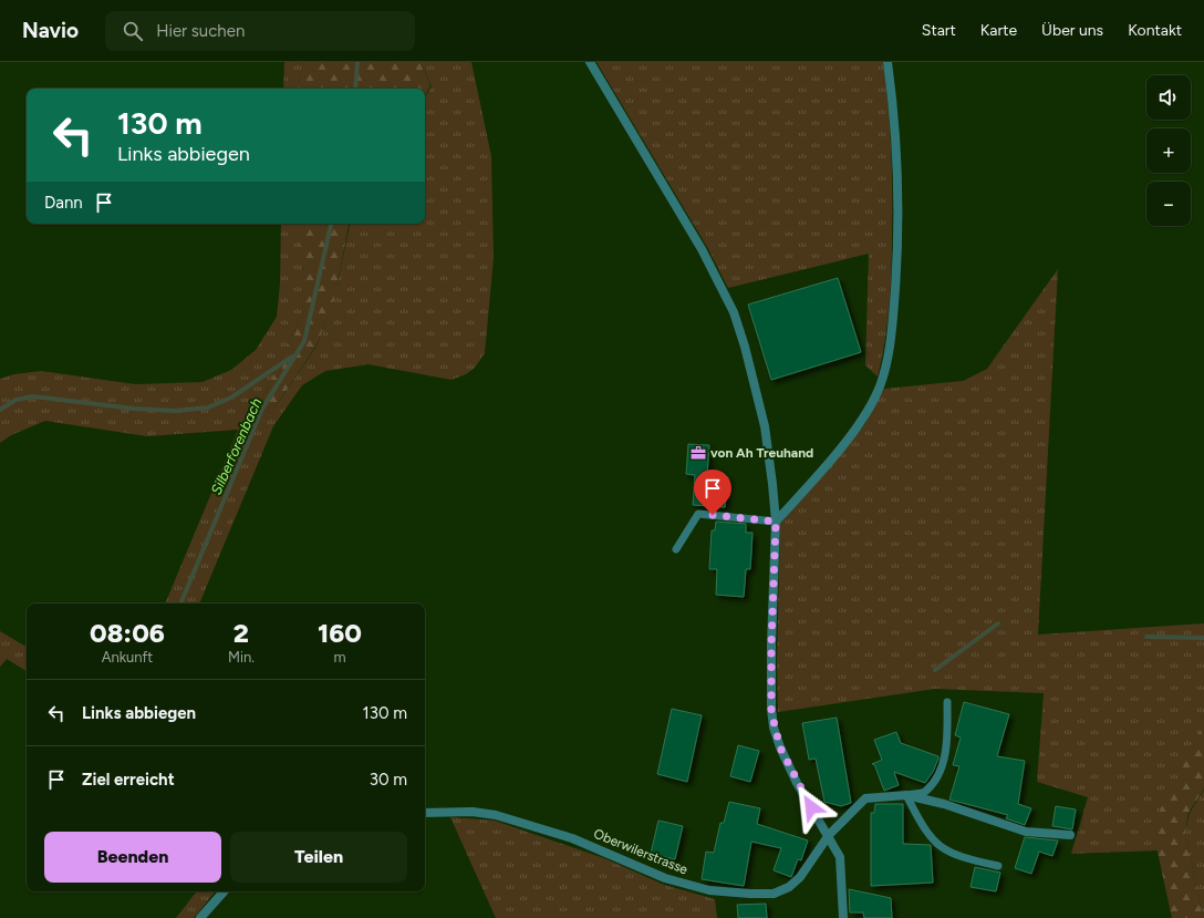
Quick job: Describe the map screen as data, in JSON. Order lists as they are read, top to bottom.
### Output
{
  "streets": {
    "street": ["Oberwilerstrasse"]
  },
  "water": ["Silberforenbach"],
  "places": {
    "office": ["von Ah Treuhand"]
  },
  "page": {
    "header": "Navio",
    "search": "Hier suchen",
    "nav": [
      "Start",
      "Karte",
      "Über uns",
      "Kontakt"
    ],
    "map_buttons": ["+", "−"],
    "turn": ["130 m", "Links abbiegen"],
    "then": "Dann",
    "eta": [
      "08:06",
      "Ankunft",
      "2",
      "Min.",
      "160",
      "m"
    ],
    "list": [
      {
        "name": "Links abbiegen",
        "value": "130 m"
      },
      {
        "name": "Ziel erreicht",
        "value": "30 m"
      }
    ],
    "buttons": ["Beenden", "Teilen"]
  }
}
